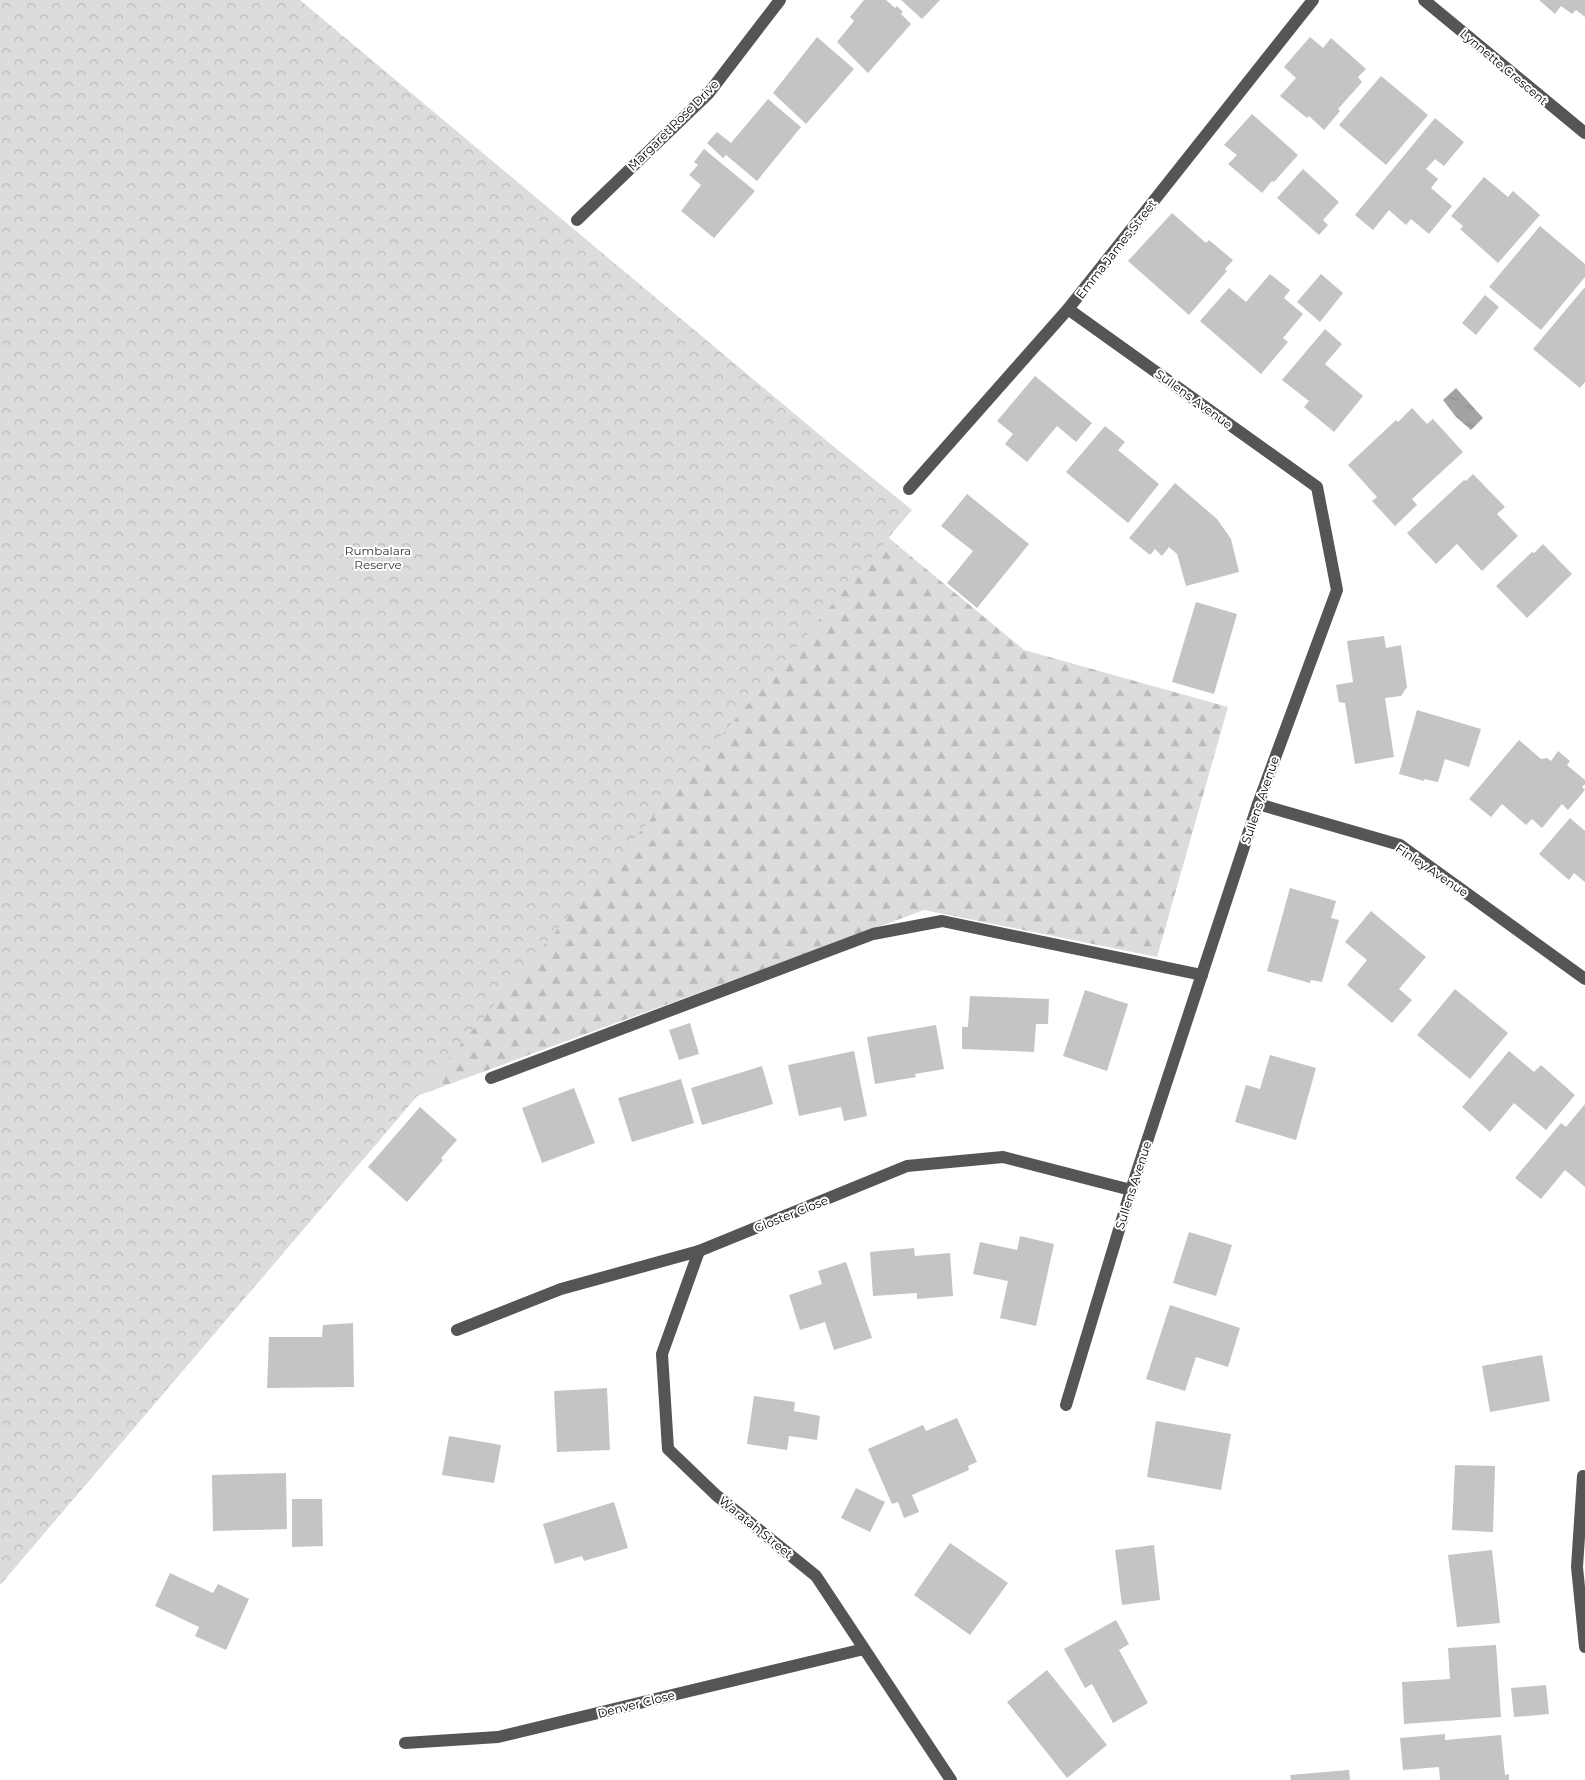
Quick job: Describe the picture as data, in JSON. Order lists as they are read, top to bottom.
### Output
{
  "streets": {
    "street": [
      "Lynnette Crescent",
      "Margaret Rose Drive",
      "Emma James Street",
      "Sullens Avenue",
      "Finley Avenue",
      "Gloster Close",
      "Waratah Street",
      "Denver Close"
    ]
  },
  "crossings": [
    ["Emma James Street", "Sullens Avenue"],
    ["Sullens Avenue", "Finley Avenue"],
    ["Sullens Avenue", "Gloster Close"],
    ["Gloster Close", "Waratah Street"],
    ["Waratah Street", "Denver Close"]
  ],
  "parks": ["Rumbalara Reserve"]
}
